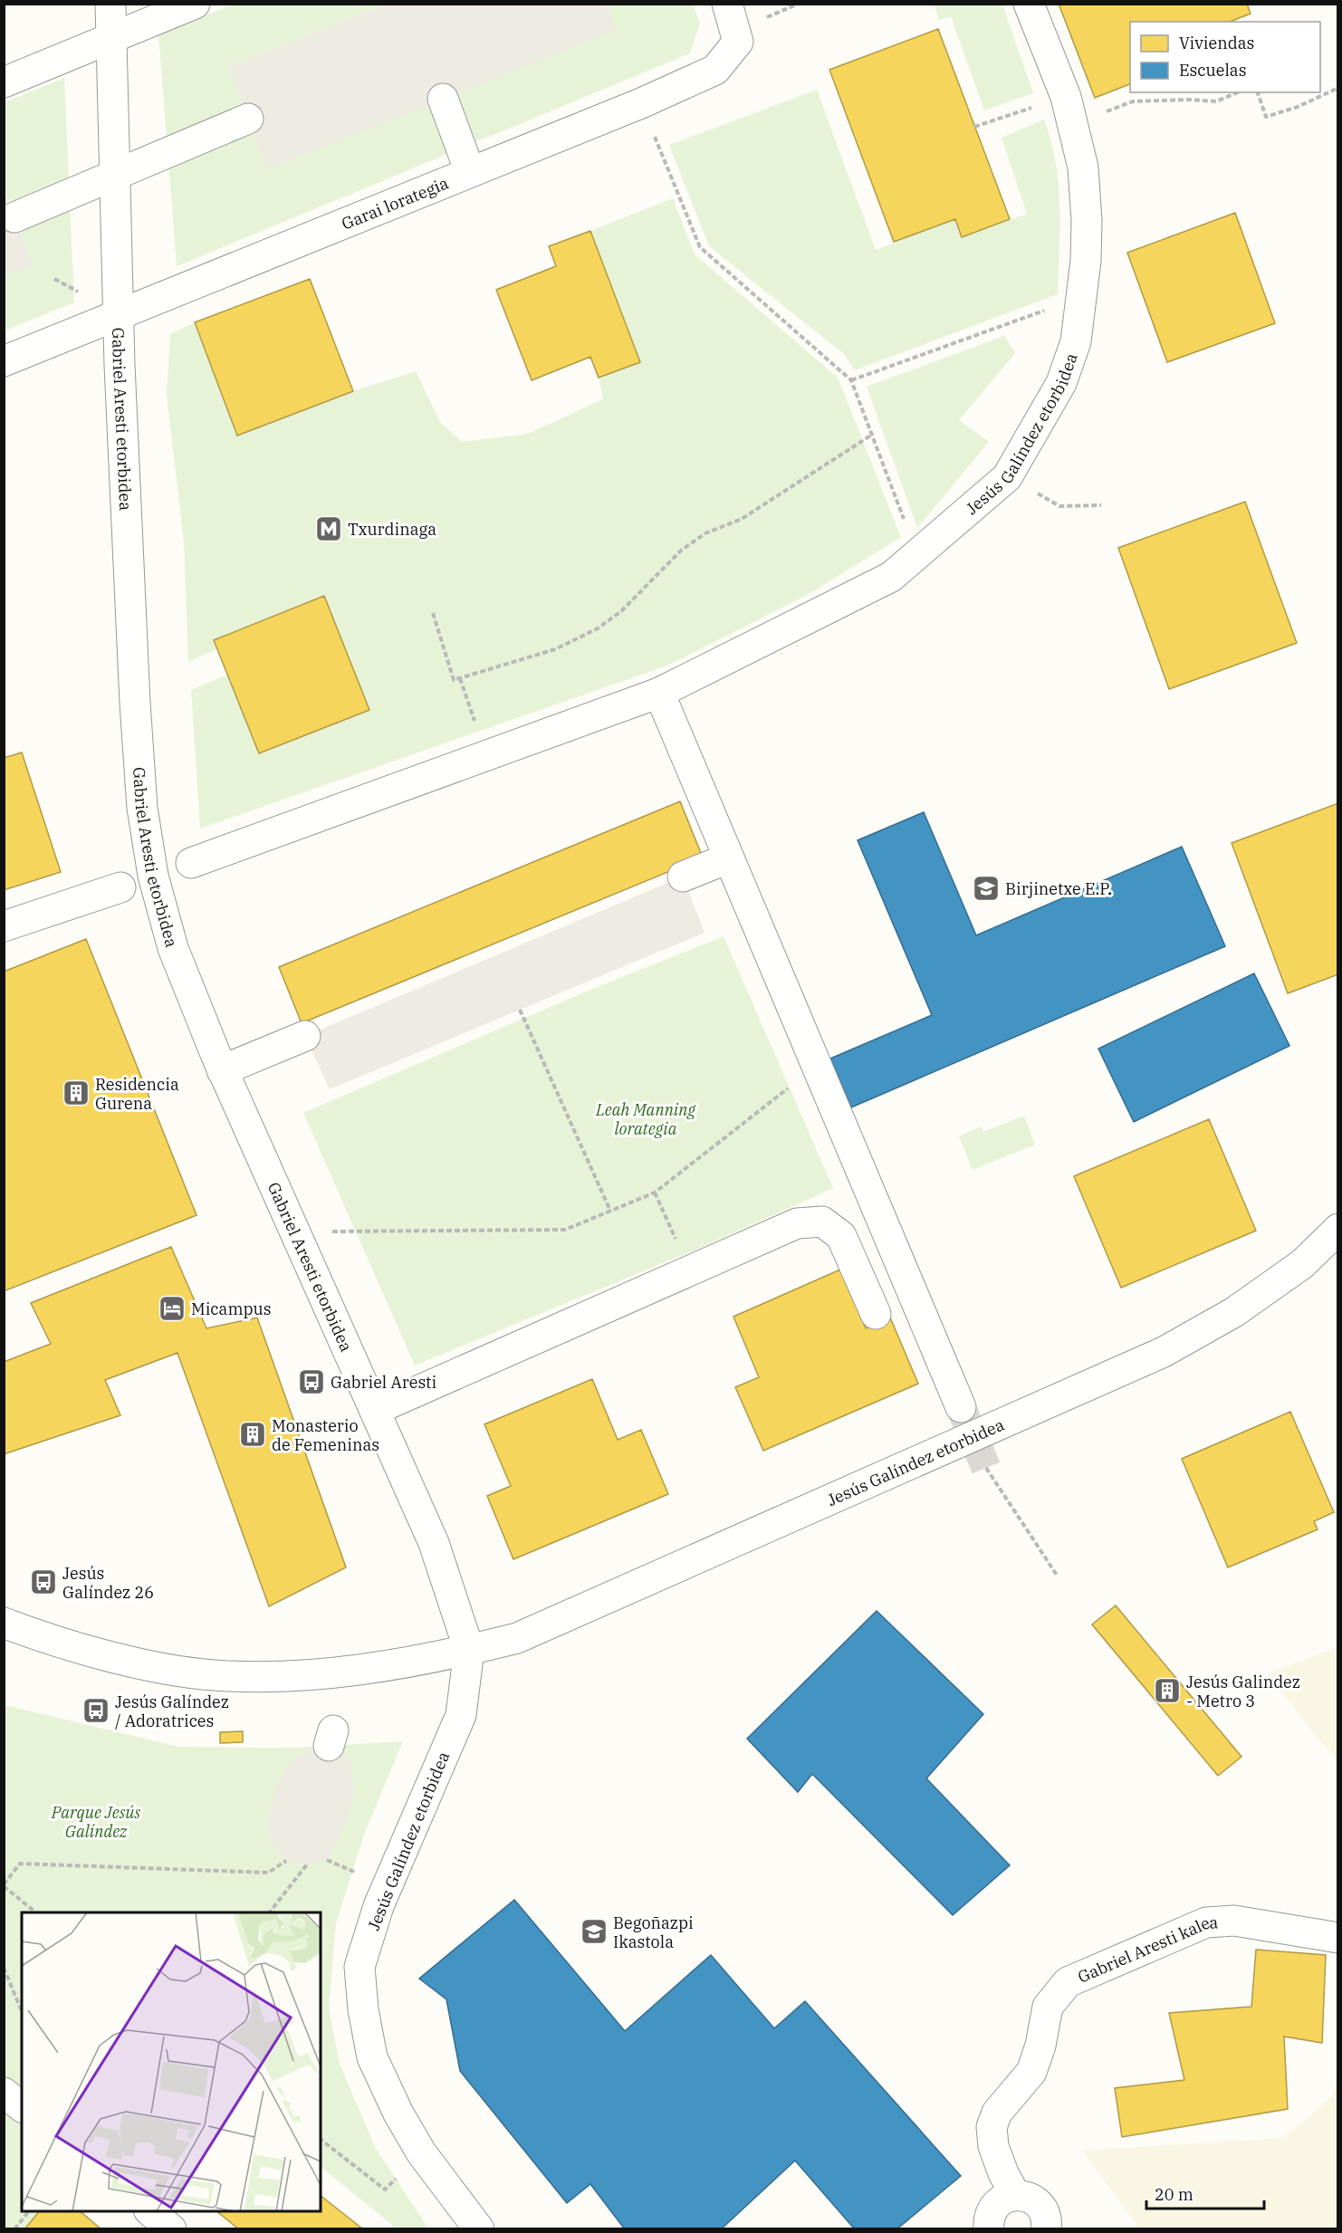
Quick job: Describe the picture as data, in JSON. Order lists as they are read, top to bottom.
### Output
{
  "streets": {
    "street": [
      "Garai lorategia",
      "Gabriel Aresti etorbidea",
      "Jesús Galíndez etorbidea",
      "Gabriel Aresti kalea"
    ]
  },
  "crossings": [
    ["Garai lorategia", "Gabriel Aresti etorbidea"],
    ["Gabriel Aresti etorbidea", "Jesús Galíndez etorbidea"]
  ],
  "parks": ["Leah Manning lorategia", "Parque Jesús Galíndez"],
  "places": {
    "metro station": ["Txurdinaga"],
    "school or university": ["Birjinetxe E.P.", "Begoñazpi Ikastola"],
    "building": ["Residencia Gurena", "Monasterio de Femeninas", "Jesús Galindez - Metro 3"],
    "hotel": ["Micampus"],
    "bus stop": ["Gabriel Aresti", "Jesús Galíndez 26", "Jesús Galíndez / Adoratrices"]
  },
  "legend": ["Viviendas", "Escuelas"],
  "scale_bar": "20 m"
}
